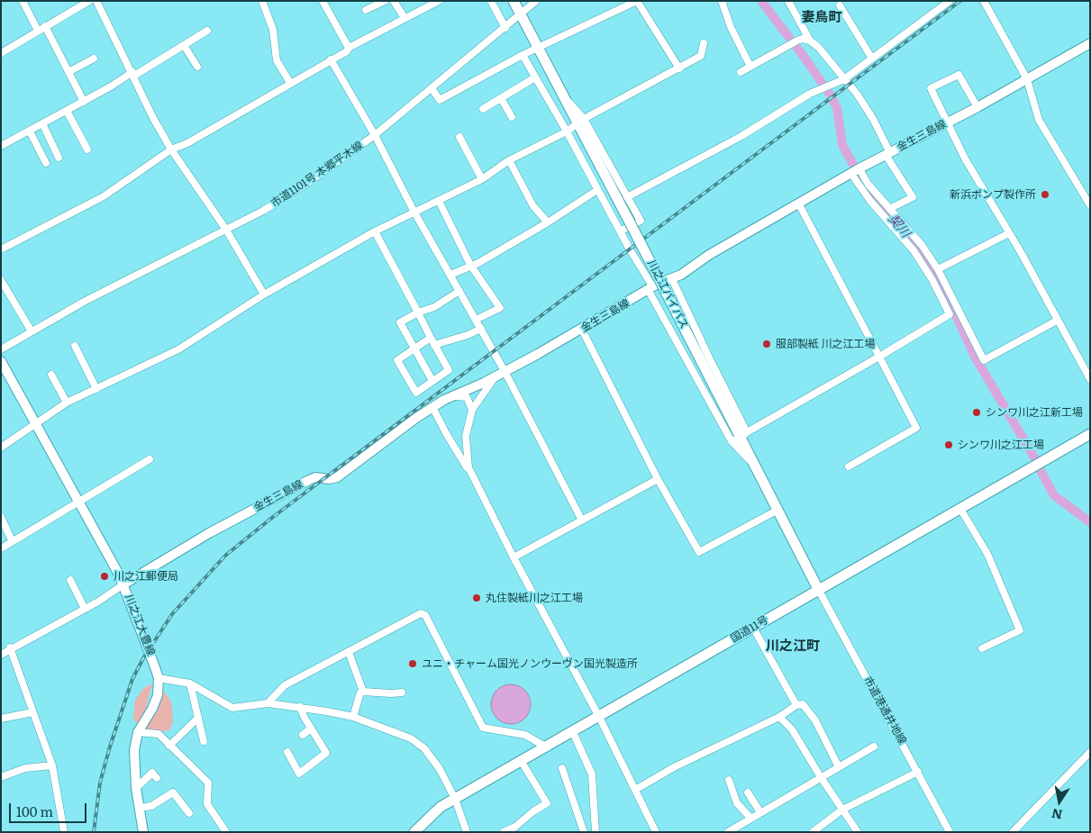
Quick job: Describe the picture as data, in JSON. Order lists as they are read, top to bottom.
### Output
{
  "streets": {
    "highway": ["川之江バイパス", "国道11号"],
    "main road": ["金生三島線", "川之江大豊線"],
    "street": ["市道1101号 本郷平木線", "市道港通井地線"]
  },
  "crossings": [
    ["金生三島線", "川之江大豊線"],
    ["市道1101号 本郷平木線", "川之江バイパス"],
    ["川之江バイパス", "国道11号"],
    ["川之江バイパス", "市道港通井地線"],
    ["国道11号", "市道港通井地線"]
  ],
  "districts": ["妻鳥町", "川之江町"],
  "water": ["契川"],
  "places": [
    "新浜ポンプ製作所",
    "服部製紙 川之江工場",
    "シンワ川之江新工場",
    "シンワ川之江工場",
    "川之江郵便局",
    "丸住製紙川之江工場",
    "ユニ・チャーム国光ノンウーヴン国光製造所"
  ],
  "scale_bar": "100 m",
  "north": "bottom"
}
